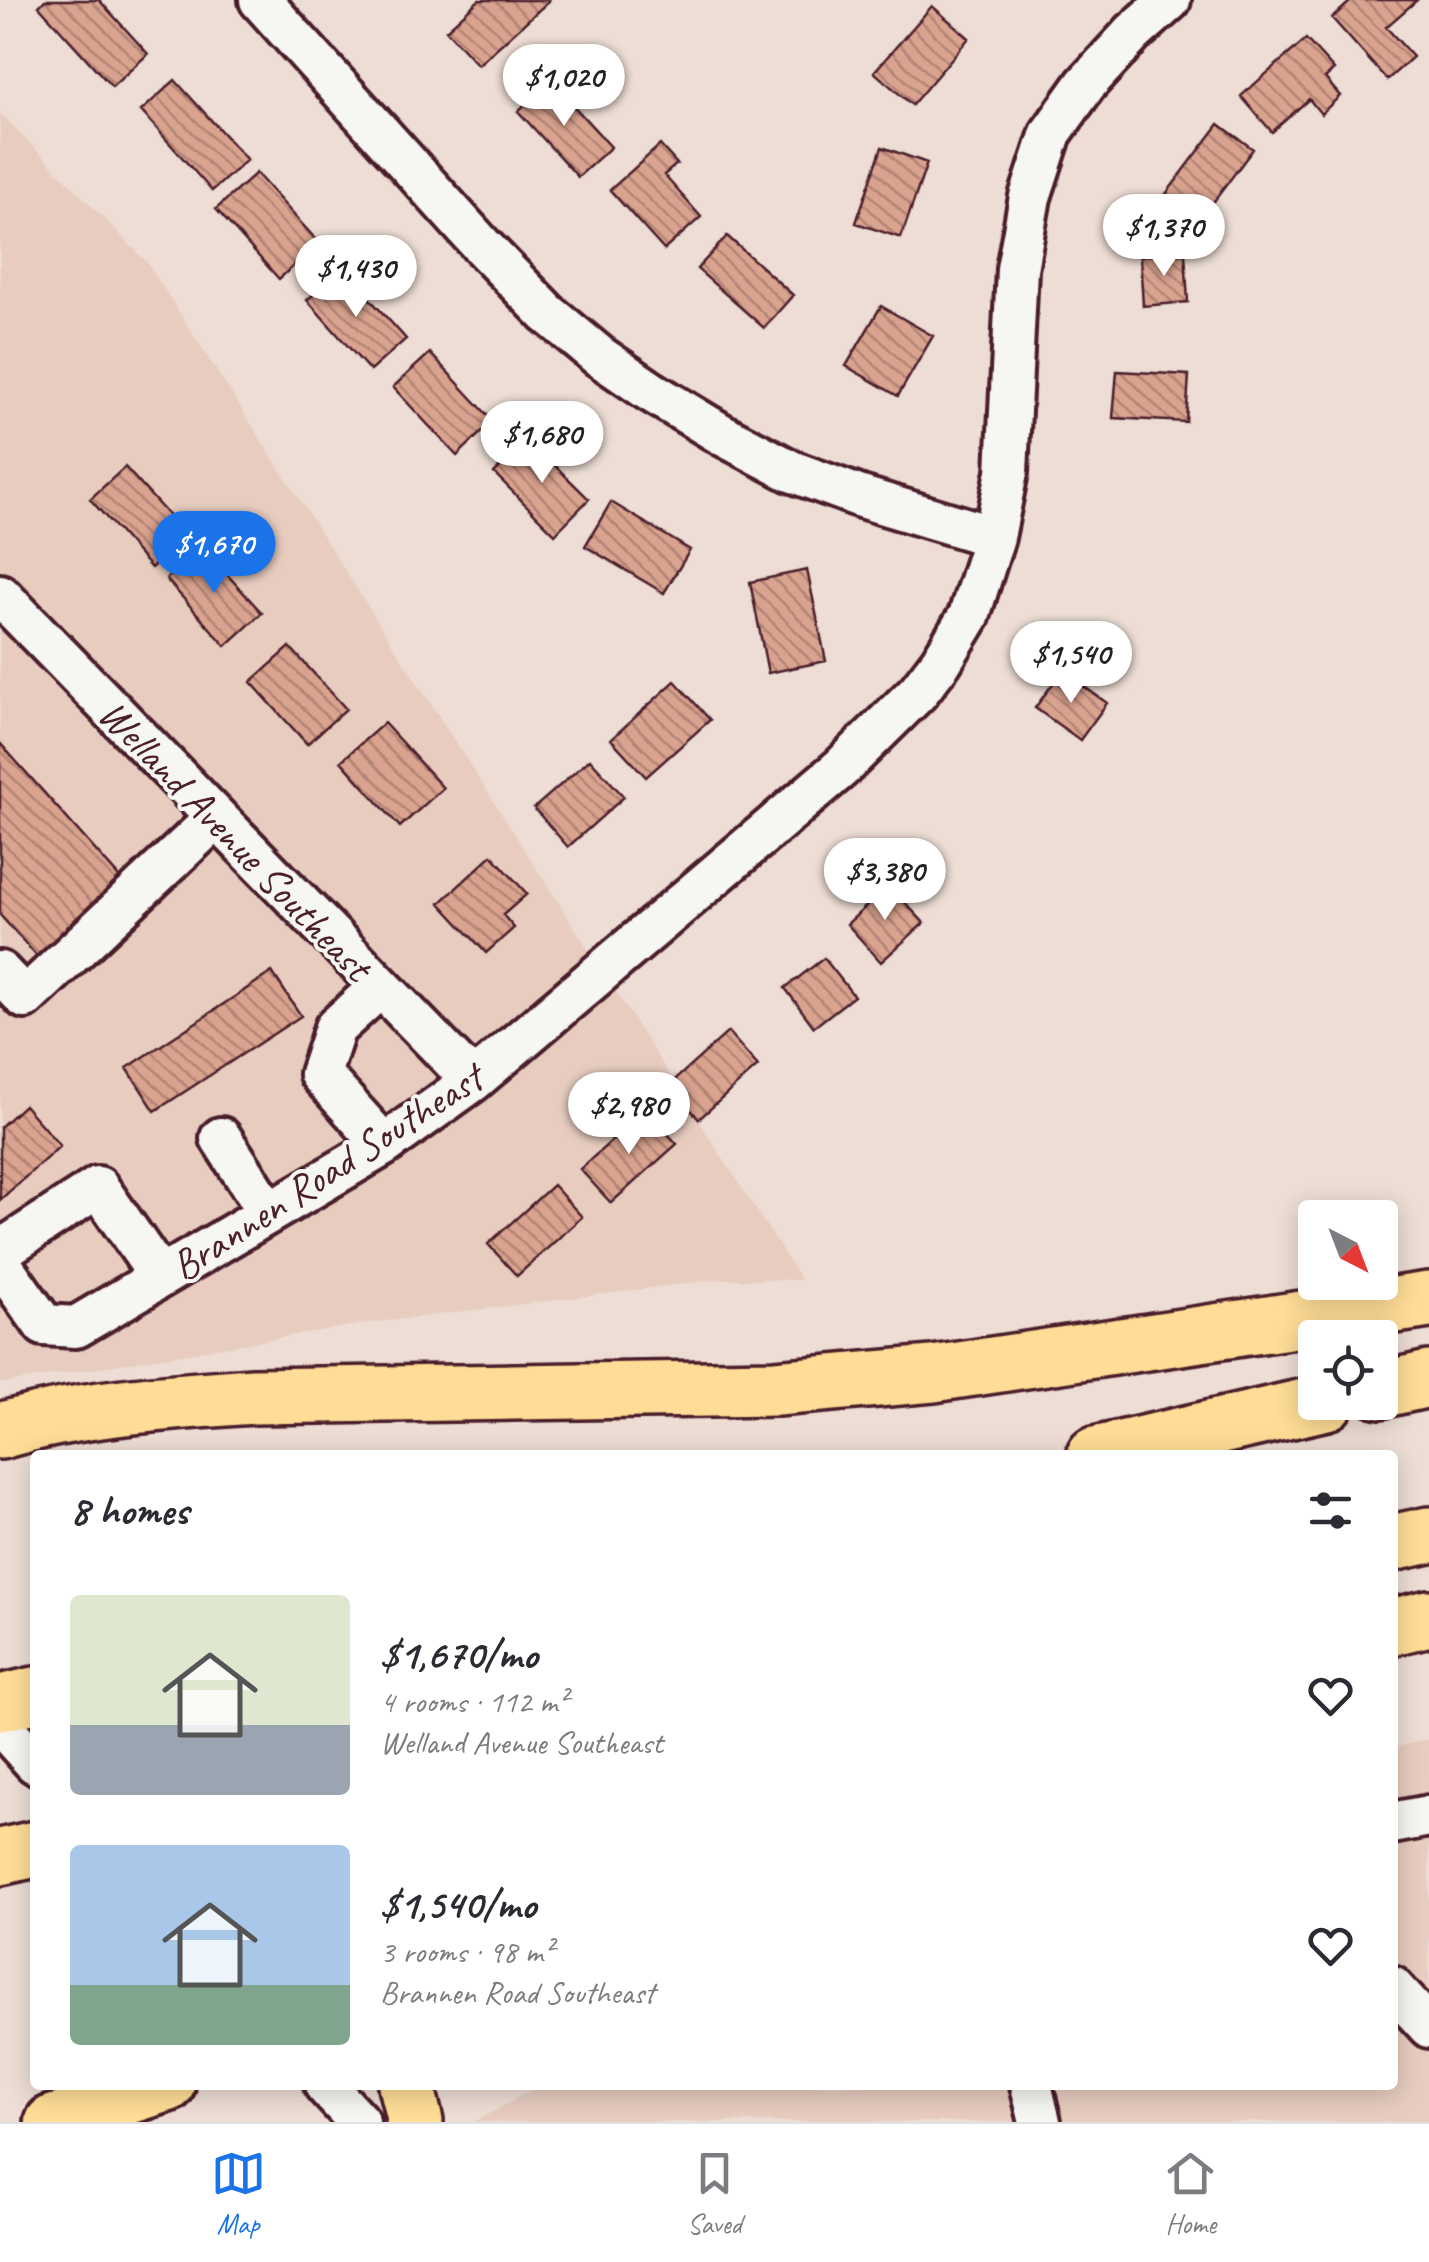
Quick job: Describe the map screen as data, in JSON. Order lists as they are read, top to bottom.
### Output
{
  "streets": {
    "street": ["Welland Avenue Southeast", "Brannen Road Southeast"]
  },
  "crossings": [
    ["Welland Avenue Southeast", "Brannen Road Southeast"]
  ],
  "north": "bottom right",
  "page": {
    "price": [
      "$1,020",
      "$1,370",
      "$1,430",
      "$1,680",
      "$1,670",
      "$1,540",
      "$3,380",
      "$2,980"
    ],
    "heading": "8 homes",
    "list": [
      {
        "name": "$1,670/mo",
        "note": "4 rooms · 112 m² · Welland Avenue Southeast"
      },
      {
        "name": "$1,540/mo",
        "note": "3 rooms · 98 m² · Brannen Road Southeast"
      }
    ],
    "tabs": ["Map", "Saved", "Home"]
  }
}
